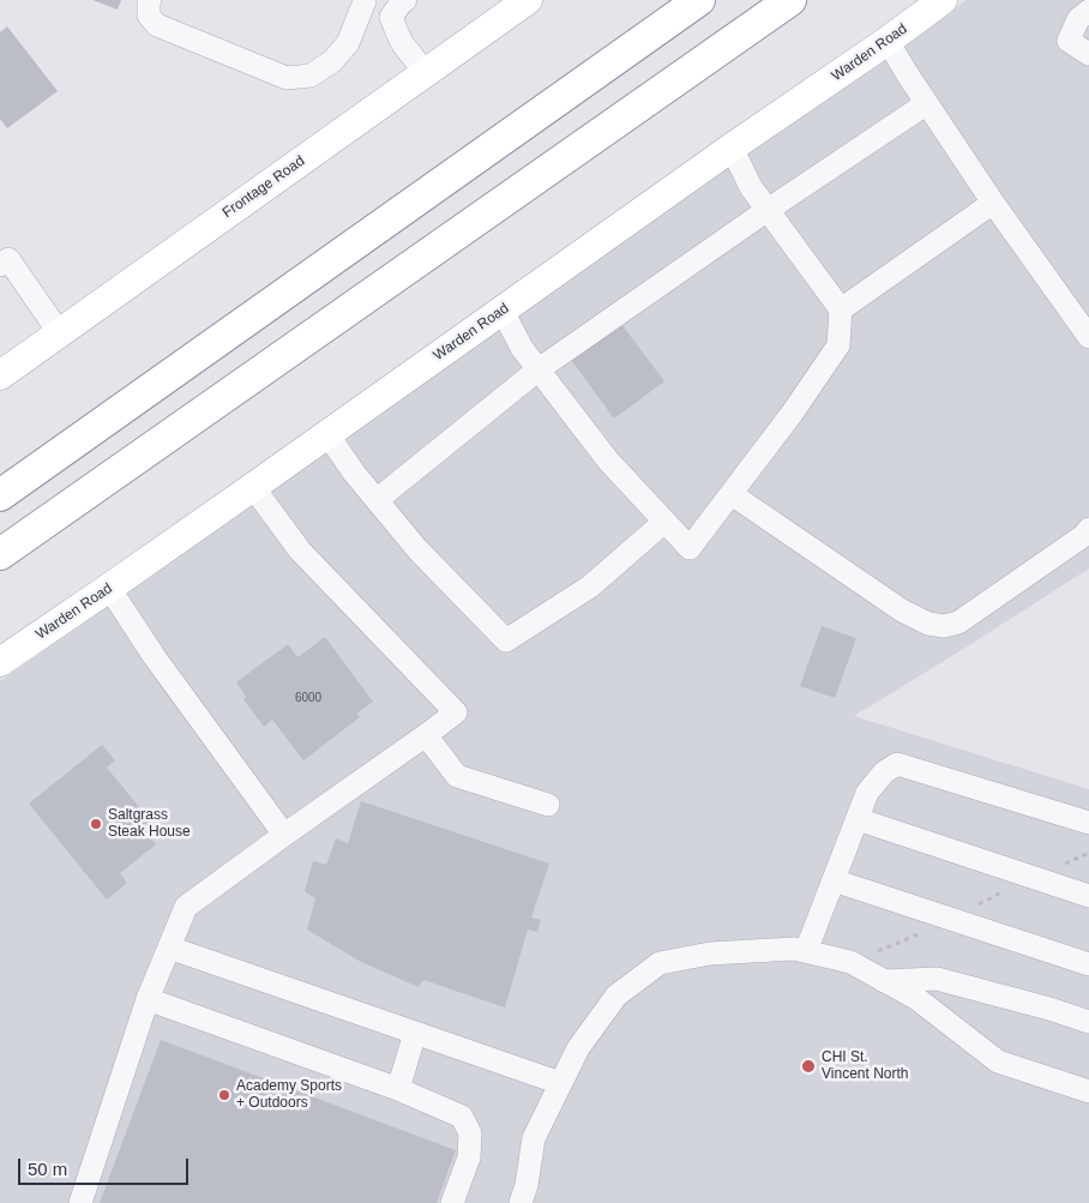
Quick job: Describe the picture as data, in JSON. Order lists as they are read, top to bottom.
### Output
{
  "streets": {
    "main road": ["Warden Road", "Frontage Road"]
  },
  "places": ["Saltgrass Steak House", "CHI St. Vincent North", "Academy Sports + Outdoors"],
  "house_numbers": ["6000"],
  "scale_bar": "50 m"
}
